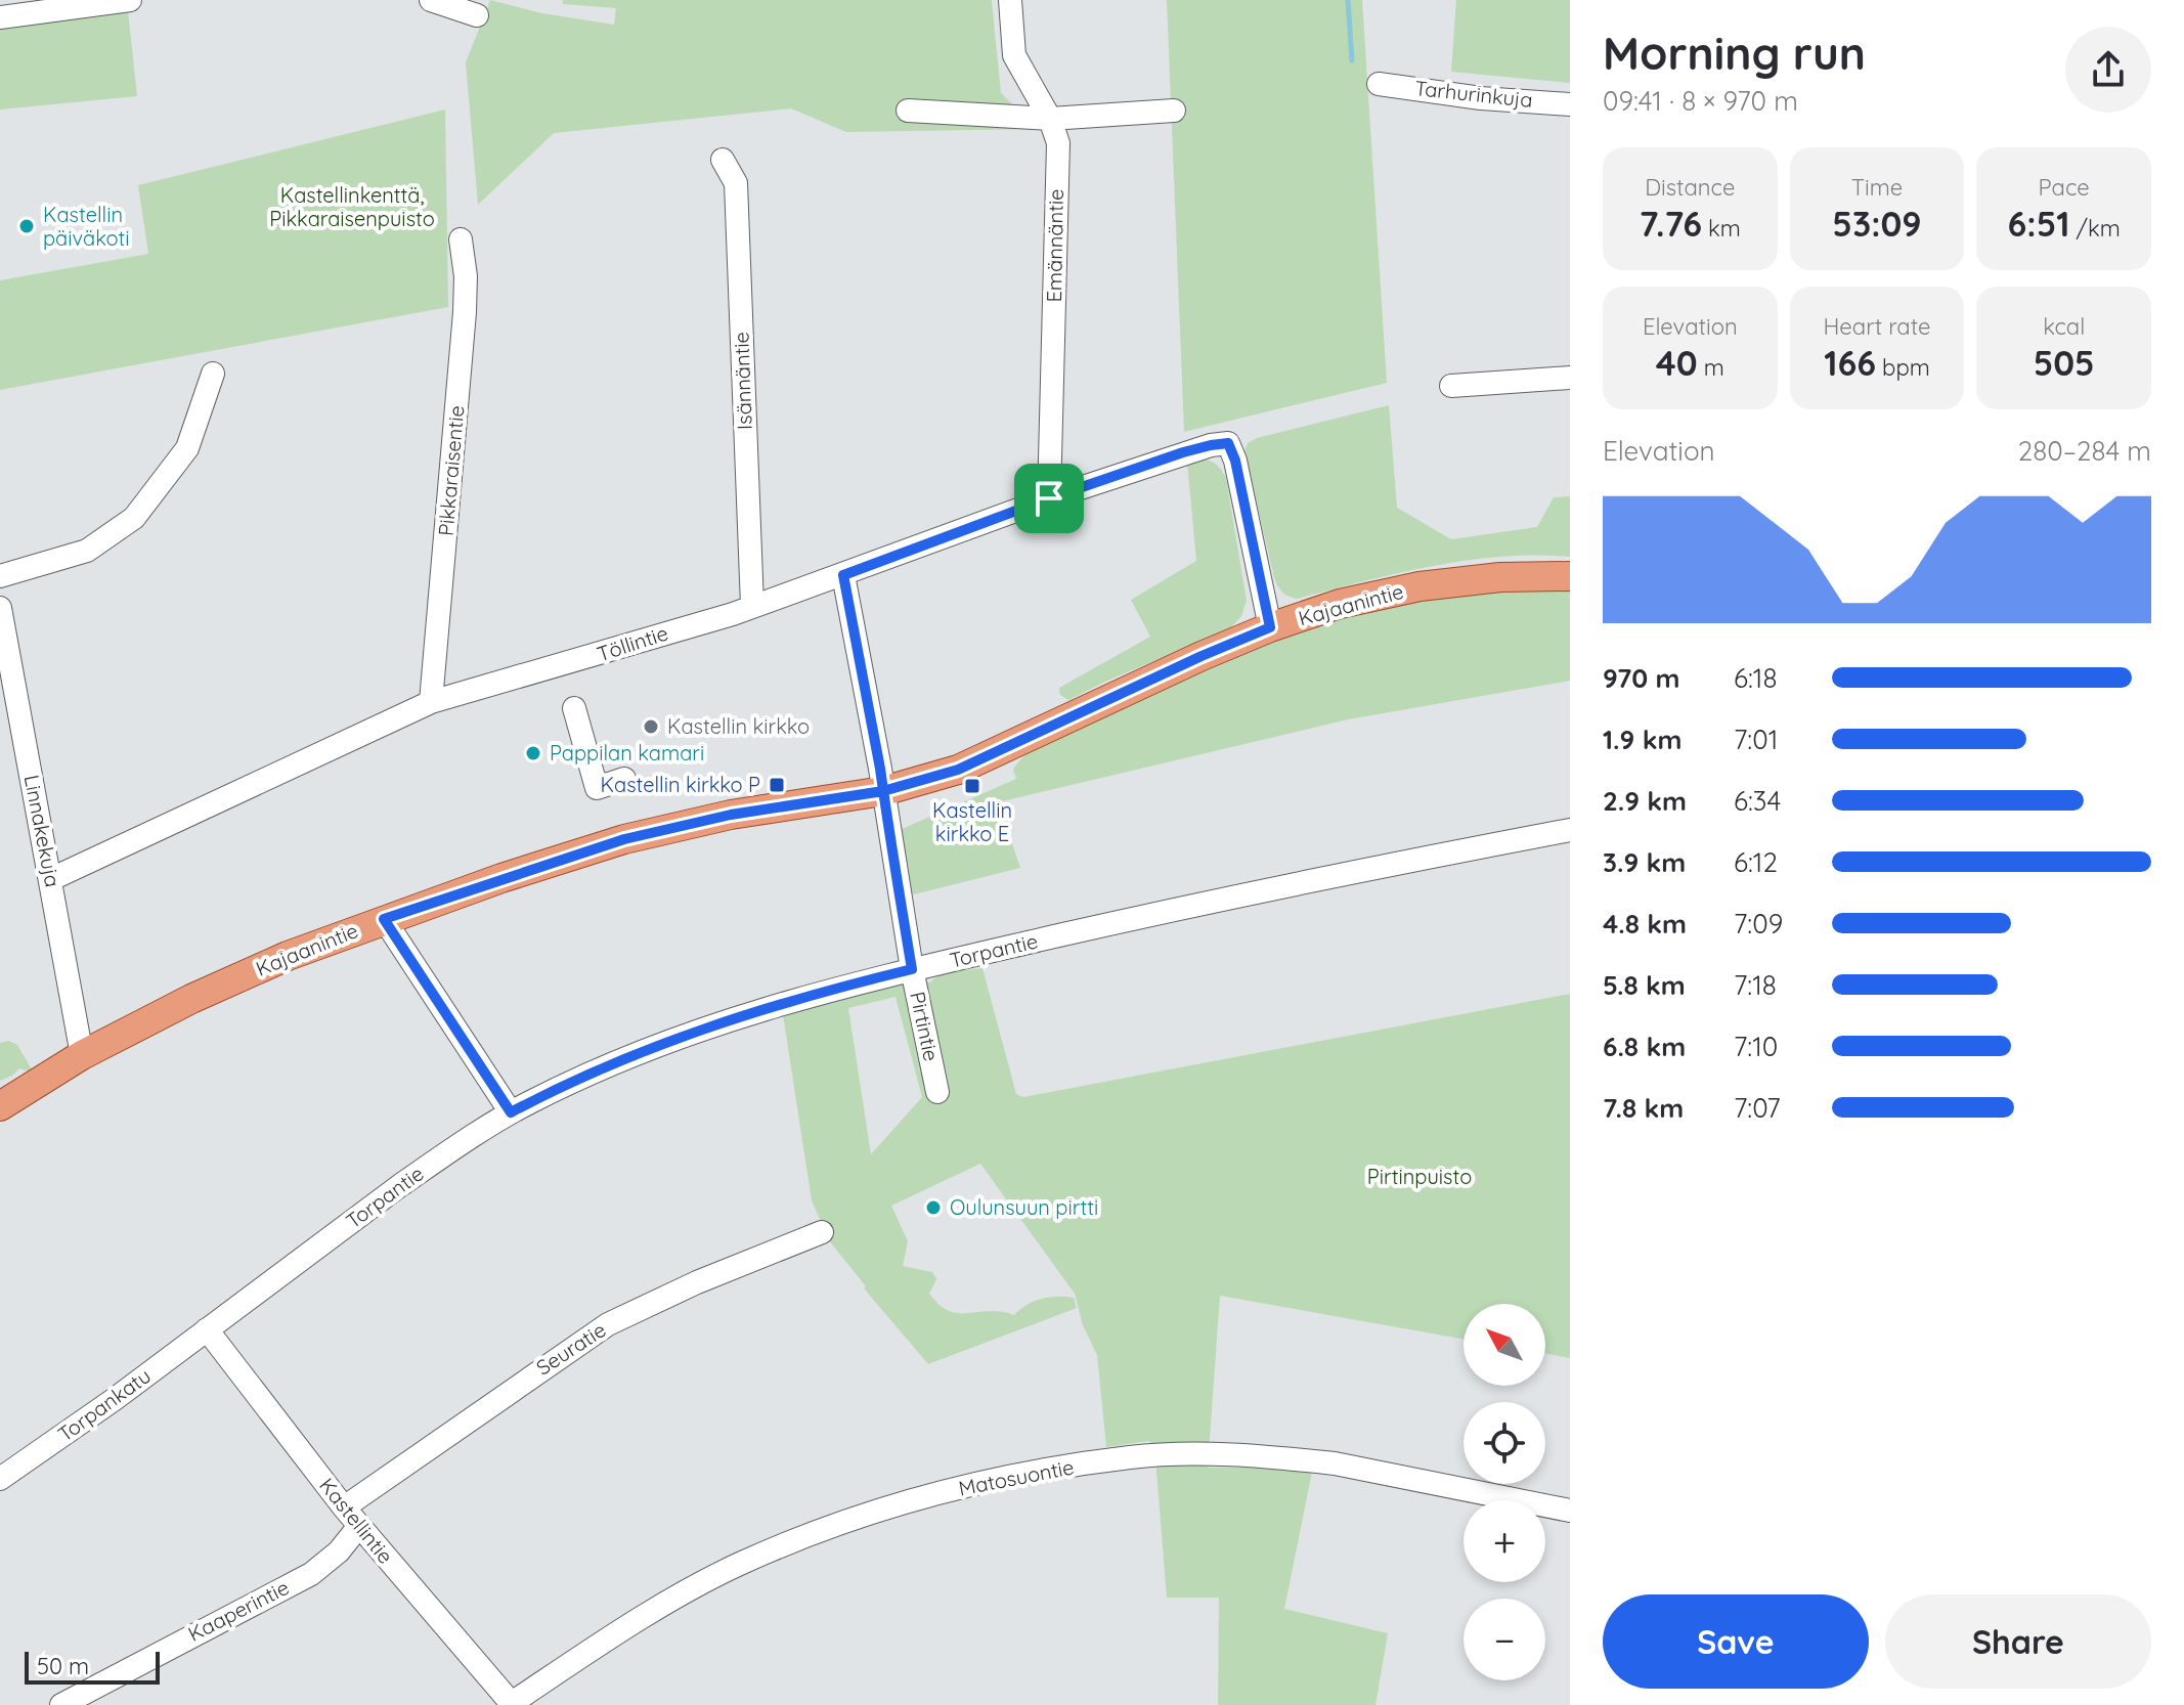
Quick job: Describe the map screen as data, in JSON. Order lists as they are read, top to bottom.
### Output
{
  "streets": {
    "main road": ["Kajaanintie"],
    "street": [
      "Tarhurinkuja",
      "Emännäntie",
      "Isännäntie",
      "Pikkaraisentie",
      "Töllintie",
      "Linnakekuja",
      "Torpantie",
      "Pirtintie",
      "Seuratie",
      "Torpankatu",
      "Matosuontie",
      "Kastellintie",
      "Kaaperintie"
    ]
  },
  "crossings": [
    ["Emännäntie", "Töllintie"],
    ["Isännäntie", "Töllintie"],
    ["Pikkaraisentie", "Töllintie"],
    ["Kajaanintie", "Töllintie"],
    ["Kajaanintie", "Linnakekuja"],
    ["Kajaanintie", "Pirtintie"],
    ["Töllintie", "Linnakekuja"],
    ["Töllintie", "Pirtintie"],
    ["Torpantie", "Pirtintie"],
    ["Torpantie", "Torpankatu"],
    ["Torpantie", "Kastellintie"],
    ["Seuratie", "Kastellintie"],
    ["Torpankatu", "Kastellintie"],
    ["Matosuontie", "Kastellintie"],
    ["Kastellintie", "Kaaperintie"]
  ],
  "parks": ["Kastellinkenttä, Pikkaraisenpuisto", "Pirtinpuisto"],
  "places": {
    "other": [
      "Kastellin päiväkoti",
      "Kastellin kirkko",
      "Pappilan kamari",
      "Oulunsuun pirtti"
    ],
    "transit": ["Kastellin kirkko P", "Kastellin kirkko E"]
  },
  "scale_bar": "50 m",
  "north": "top left",
  "page": {
    "heading": ["Morning run", "09:41 · 8 × 970 m"],
    "stats": [
      ["Distance", "7.76 km"],
      ["Time", "53:09"],
      ["Pace", "6:51 /km"],
      ["Elevation", "40 m"],
      ["Heart rate", "166 bpm"],
      ["kcal", "505"]
    ],
    "chart": ["Elevation", "280–284 m"],
    "list": [
      {
        "name": "970 m",
        "note": "6:18"
      },
      {
        "name": "1.9 km",
        "note": "7:01"
      },
      {
        "name": "2.9 km",
        "note": "6:34"
      },
      {
        "name": "3.9 km",
        "note": "6:12"
      },
      {
        "name": "4.8 km",
        "note": "7:09"
      },
      {
        "name": "5.8 km",
        "note": "7:18"
      },
      {
        "name": "6.8 km",
        "note": "7:10"
      },
      {
        "name": "7.8 km",
        "note": "7:07"
      }
    ],
    "map_buttons": ["+", "−"],
    "buttons": ["Save", "Share"],
    "scale": "50 m"
  }
}
